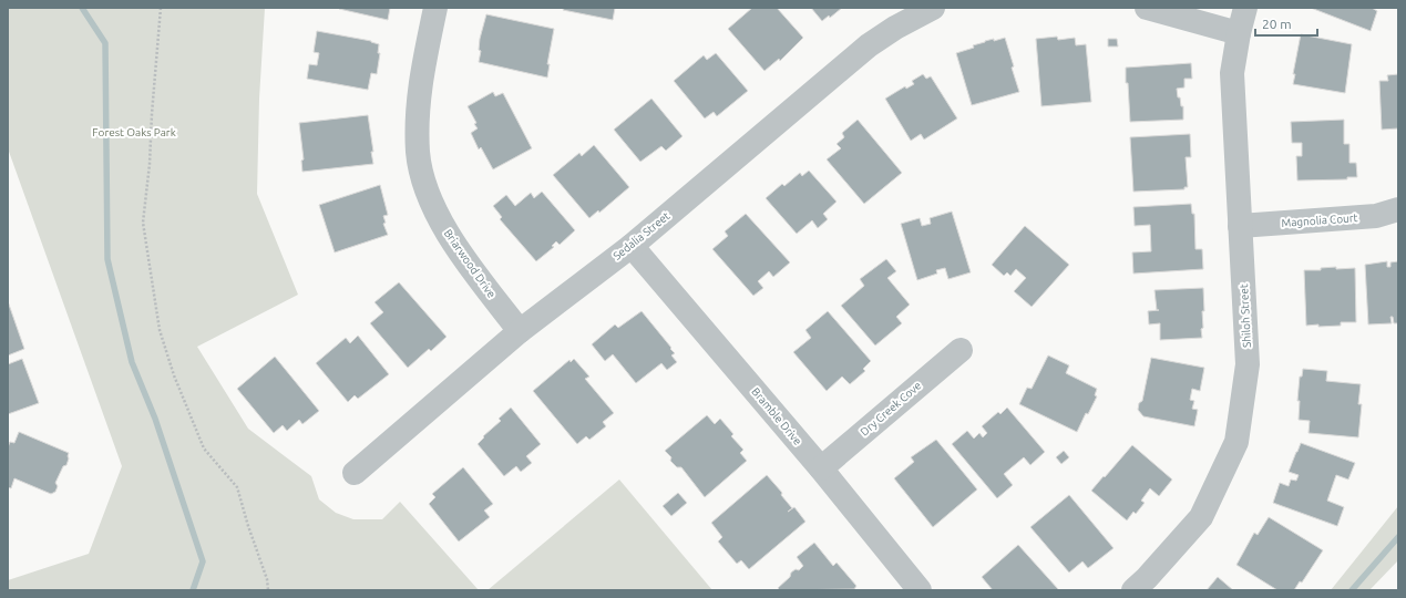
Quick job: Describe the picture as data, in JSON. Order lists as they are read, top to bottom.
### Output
{
  "streets": {
    "street": [
      "Magnolia Court",
      "Sedalia Street",
      "Briarwood Drive",
      "Shiloh Street",
      "Dry Creek Cove",
      "Bramble Drive"
    ]
  },
  "crossings": [
    ["Magnolia Court", "Shiloh Street"],
    ["Sedalia Street", "Briarwood Drive"],
    ["Sedalia Street", "Bramble Drive"],
    ["Dry Creek Cove", "Bramble Drive"]
  ],
  "parks": ["Forest Oaks Park"],
  "scale_bar": "20 m"
}
